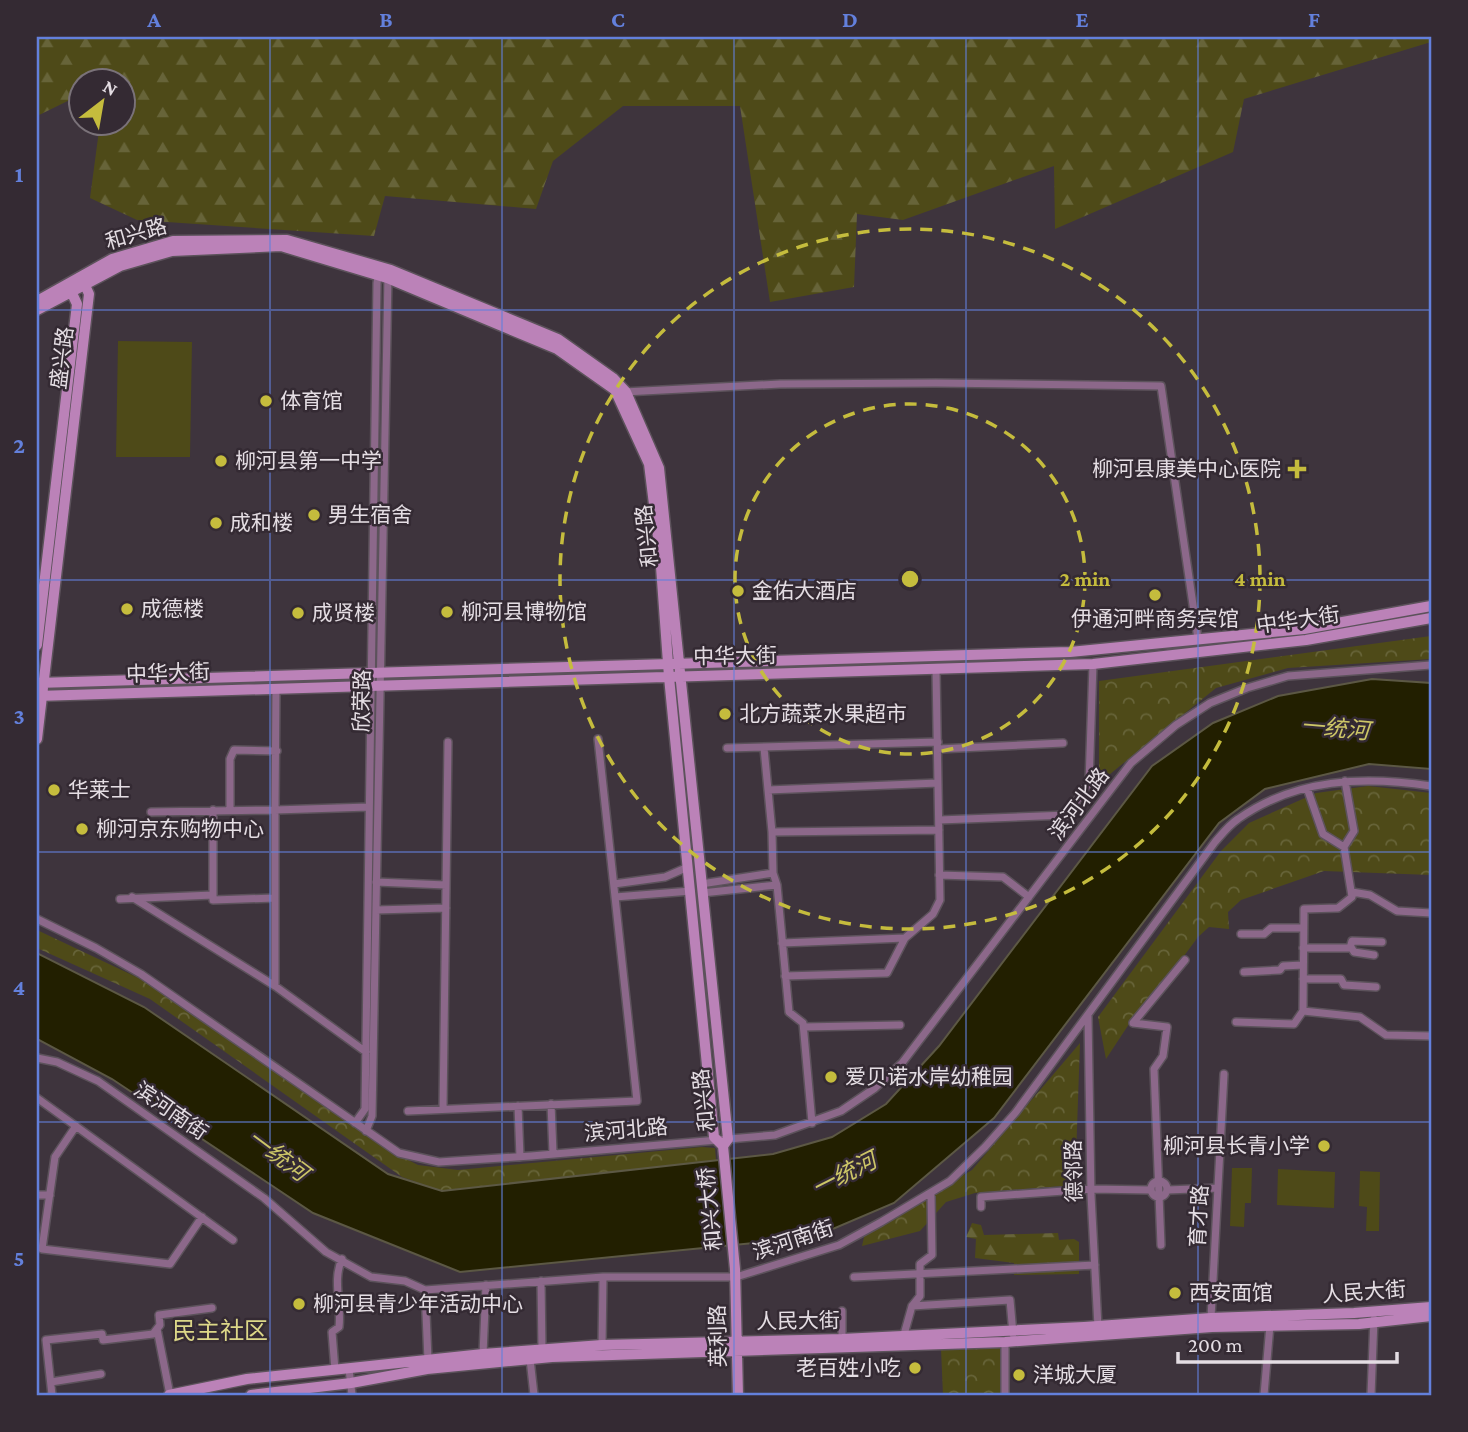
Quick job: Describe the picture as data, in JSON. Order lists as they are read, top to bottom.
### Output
{
  "streets": {
    "street": [
      "和兴路",
      "盛兴路",
      "中华大街",
      "欣荣路",
      "滨河北路",
      "滨河南街",
      "德邻路",
      "和兴大桥",
      "育才路",
      "人民大街",
      "英利路"
    ]
  },
  "crossings": [
    ["和兴路", "盛兴路"],
    ["和兴路", "中华大街"],
    ["和兴路", "欣荣路"],
    ["和兴路", "滨河北路"],
    ["和兴路", "和兴大桥"],
    ["盛兴路", "中华大街"],
    ["中华大街", "欣荣路"],
    ["欣荣路", "滨河北路"],
    ["滨河北路", "和兴大桥"],
    ["滨河南街", "德邻路"],
    ["滨河南街", "和兴大桥"],
    ["滨河南街", "英利路"],
    ["德邻路", "人民大街"],
    ["和兴大桥", "英利路"],
    ["育才路", "人民大街"],
    ["人民大街", "英利路"]
  ],
  "districts": ["民主社区"],
  "water": ["一统河"],
  "places": {
    "other": [
      "体育馆",
      "柳河县第一中学",
      "男生宿舍",
      "成和楼",
      "金佑大酒店",
      "伊通河畔商务宾馆",
      "成德楼",
      "柳河县博物馆",
      "成贤楼",
      "北方蔬菜水果超市",
      "华莱士",
      "柳河京东购物中心",
      "爱贝诺水岸幼稚园",
      "柳河县长青小学",
      "西安面馆",
      "柳河县青少年活动中心",
      "老百姓小吃",
      "洋城大厦"
    ],
    "health": ["柳河县康美中心医院"]
  },
  "scale_bar": "200 m",
  "north": "top right",
  "grid": {
    "columns": [
      "A",
      "B",
      "C",
      "D",
      "E",
      "F"
    ],
    "rows": [
      "1",
      "2",
      "3",
      "4",
      "5"
    ]
  },
  "rings": ["2 min", "4 min"]
}
